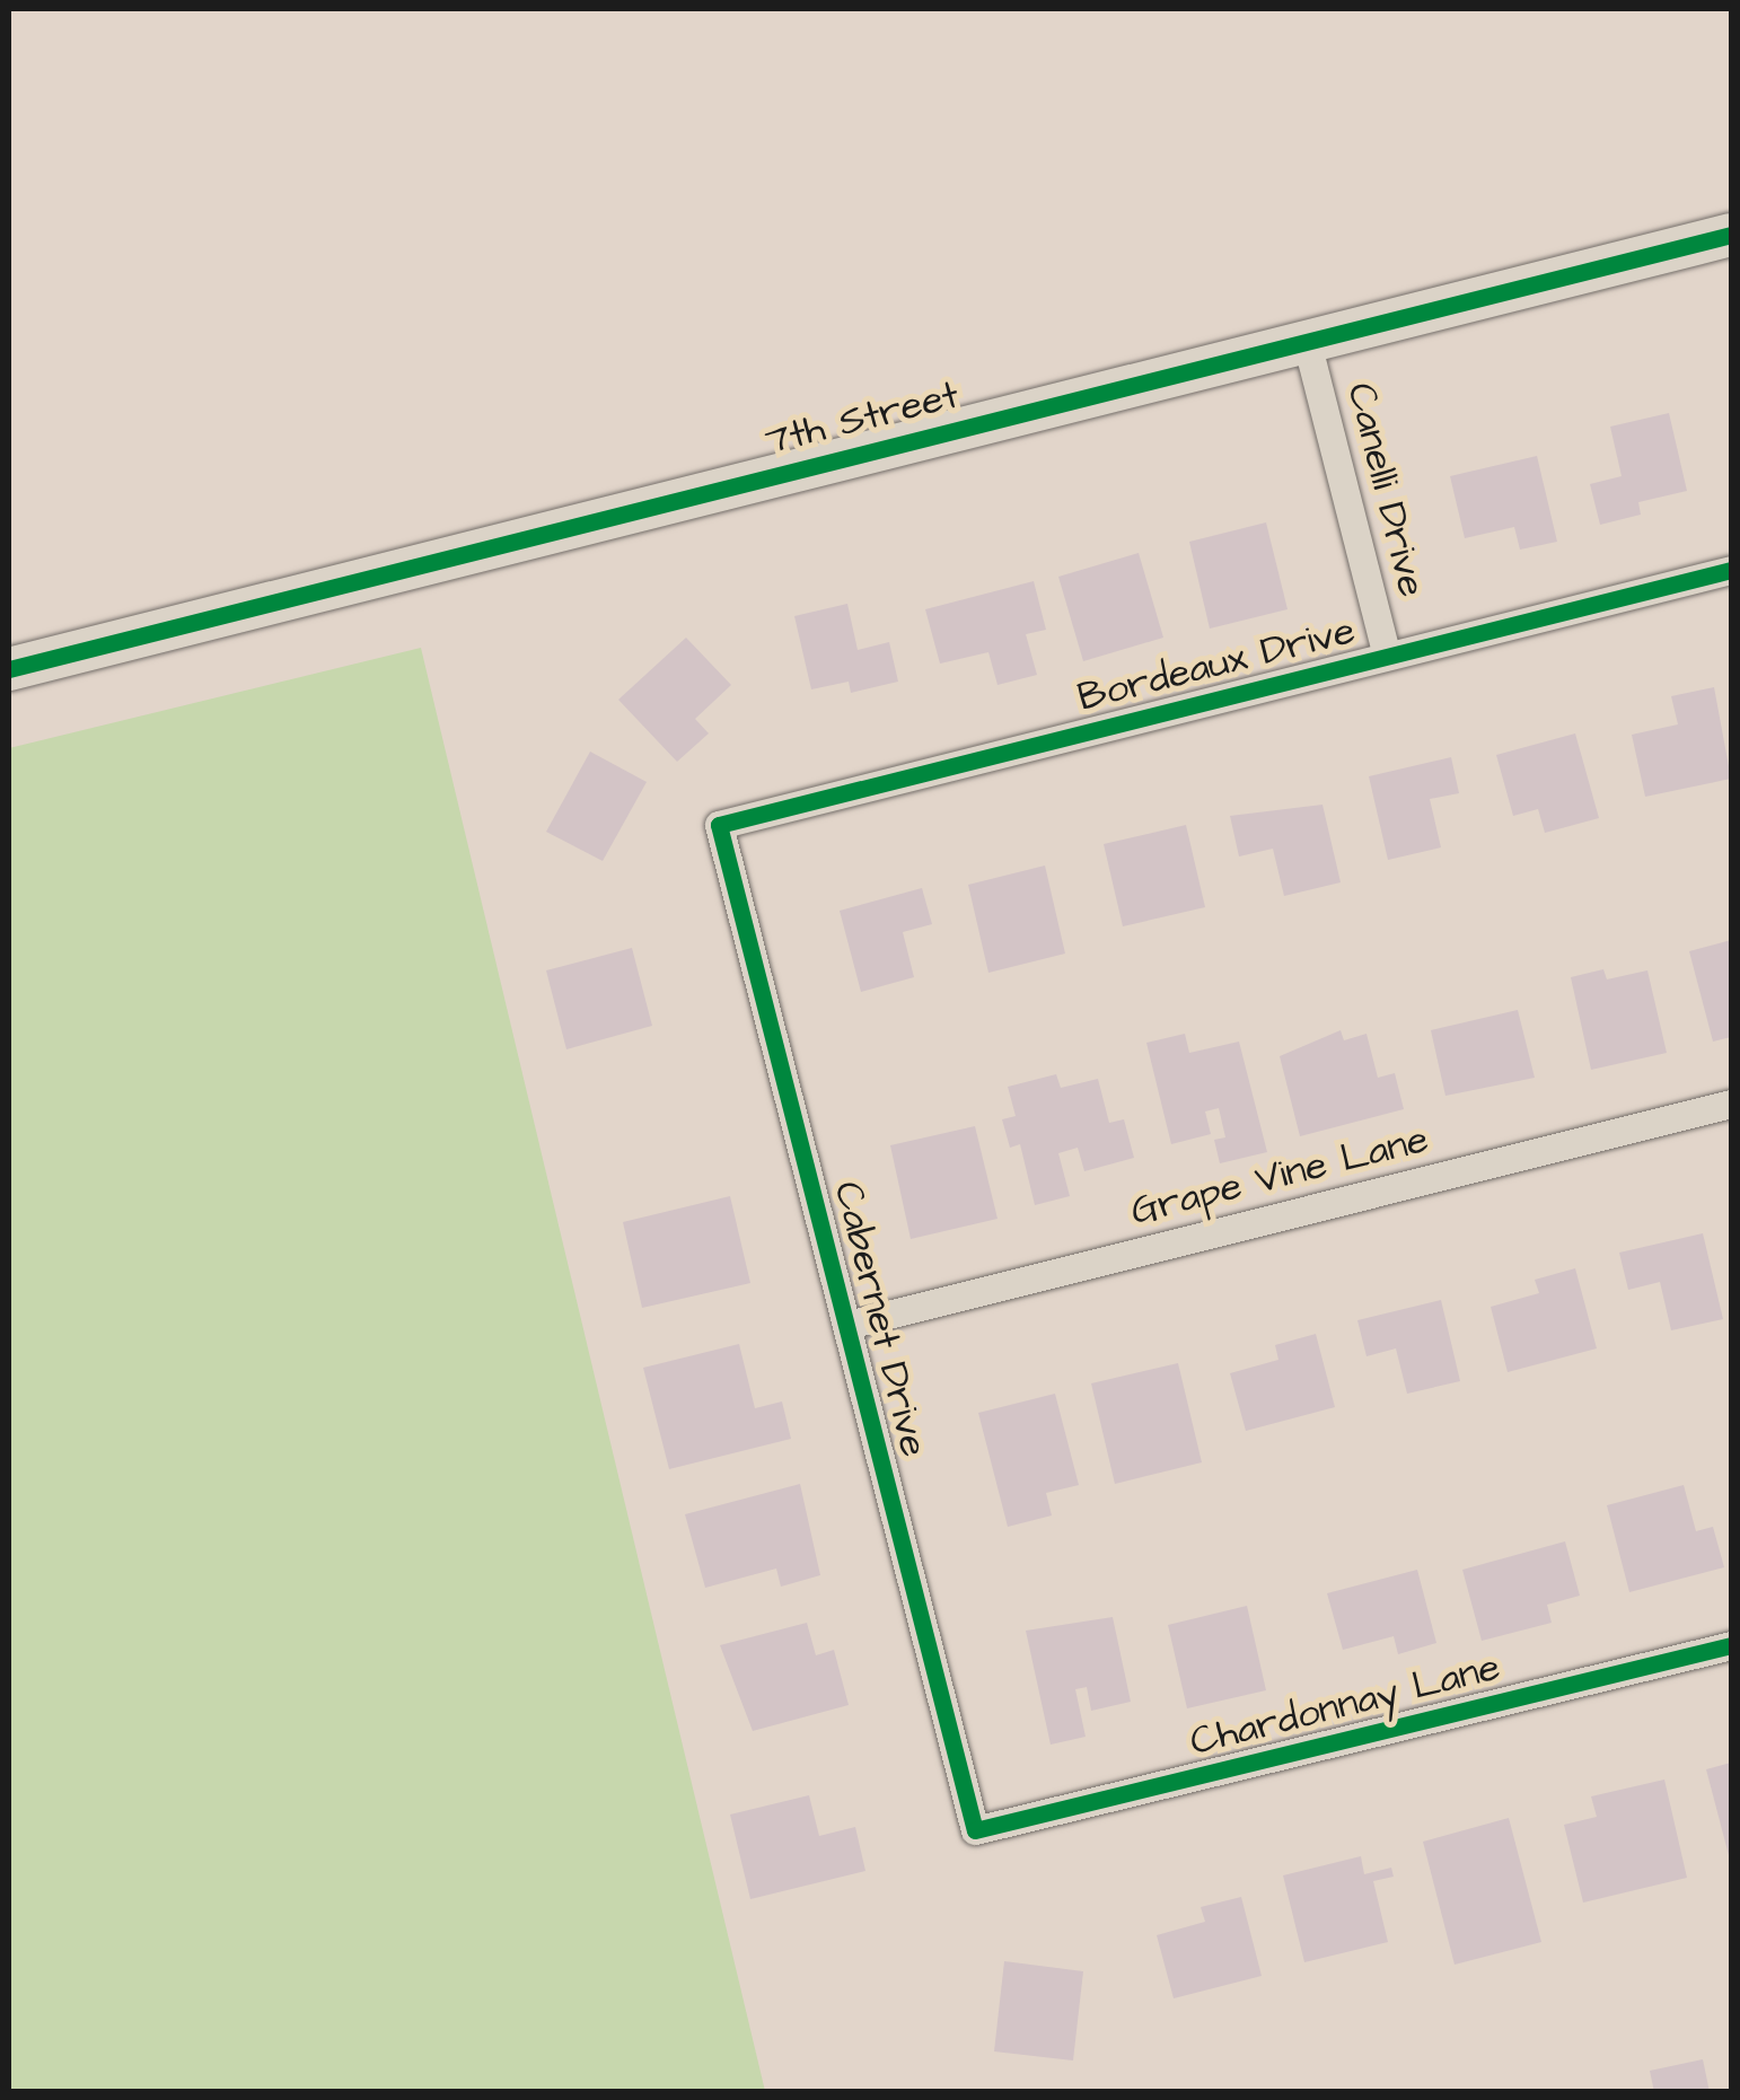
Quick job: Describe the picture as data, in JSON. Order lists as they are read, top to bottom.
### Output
{
  "streets": {
    "street": [
      "7th Street",
      "Canelli Drive",
      "Bordeaux Drive",
      "Grape Vine Lane",
      "Cabernet Drive",
      "Chardonnay Lane"
    ]
  },
  "crossings": [
    ["7th Street", "Canelli Drive"],
    ["Canelli Drive", "Bordeaux Drive"],
    ["Bordeaux Drive", "Cabernet Drive"],
    ["Grape Vine Lane", "Cabernet Drive"],
    ["Cabernet Drive", "Chardonnay Lane"]
  ]
}
